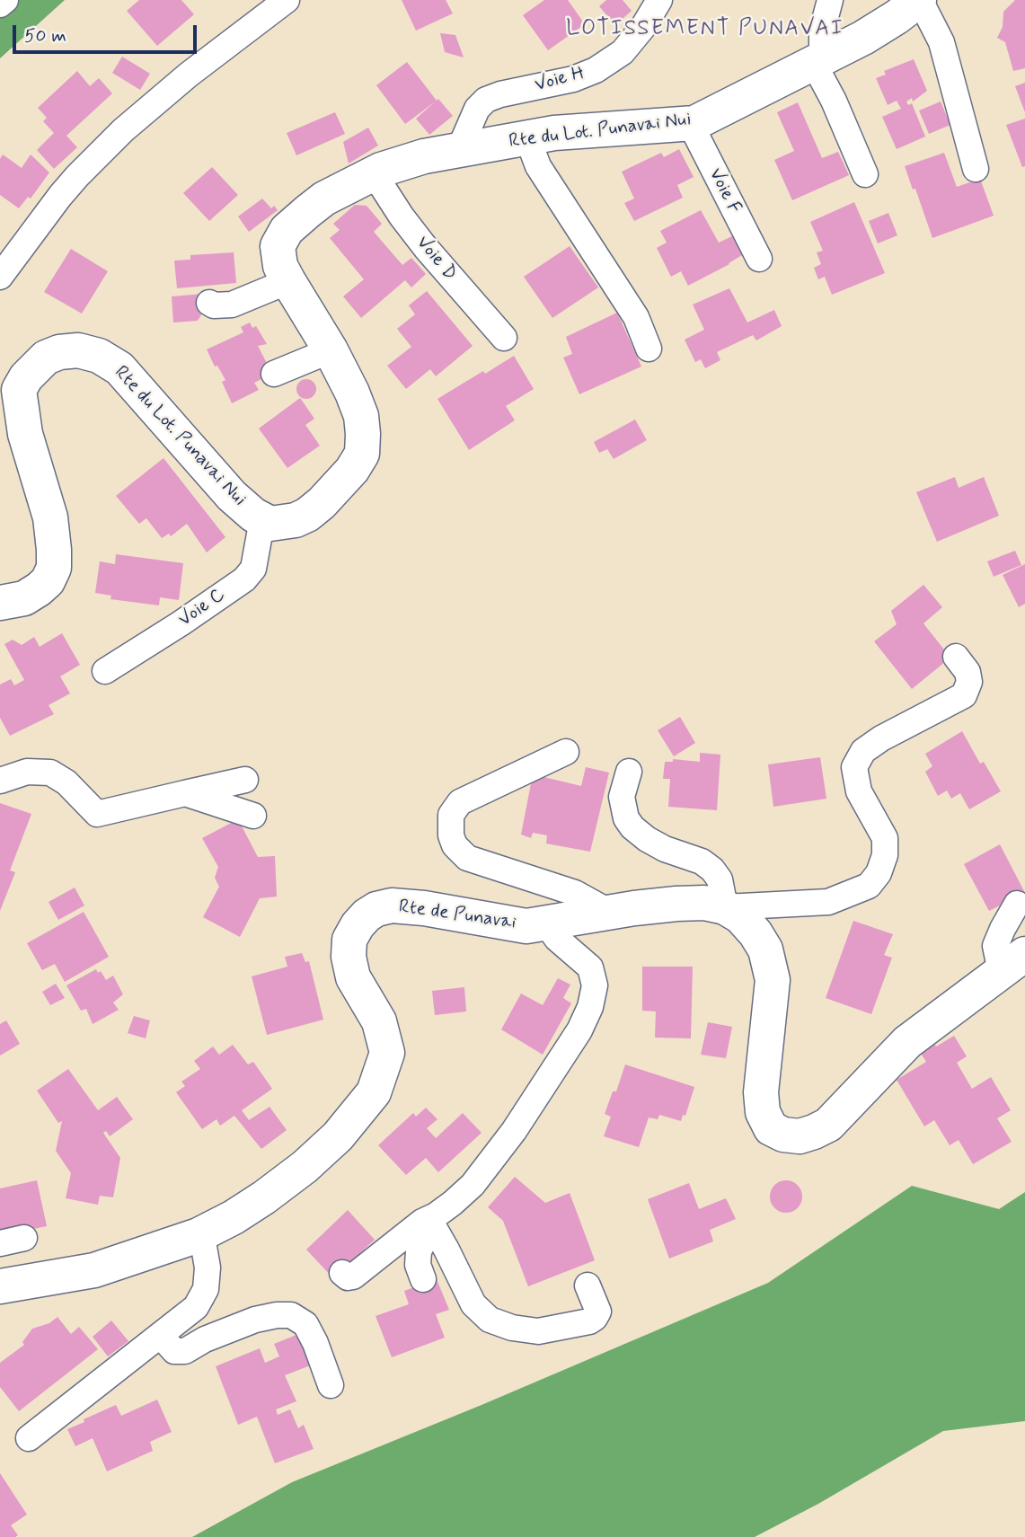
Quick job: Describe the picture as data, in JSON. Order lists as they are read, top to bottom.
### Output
{
  "streets": {
    "main road": ["Rte du Lot. Punavai Nui", "Rte de Punavai"],
    "street": [
      "Voie H",
      "Voie F",
      "Voie D",
      "Voie C"
    ]
  },
  "crossings": [
    ["Voie H", "Rte du Lot. Punavai Nui"],
    ["Rte du Lot. Punavai Nui", "Voie F"],
    ["Rte du Lot. Punavai Nui", "Voie D"],
    ["Rte du Lot. Punavai Nui", "Voie C"]
  ],
  "districts": ["LOTISSEMENT PUNAVAI"],
  "scale_bar": "50 m"
}
